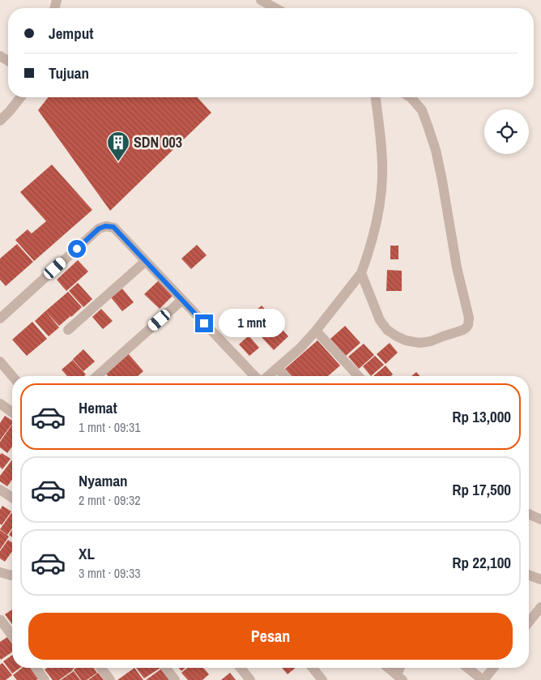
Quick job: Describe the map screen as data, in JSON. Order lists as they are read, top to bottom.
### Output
{
  "places": {
    "building": ["SDN 003"]
  },
  "page": {
    "banner": ["Jemput", "Tujuan"],
    "bubble": "1 mnt",
    "list": [
      {
        "name": "Hemat",
        "note": "1 mnt · 09:31",
        "value": "Rp 13,000"
      },
      {
        "name": "Nyaman",
        "note": "2 mnt · 09:32",
        "value": "Rp 17,500"
      },
      {
        "name": "XL",
        "note": "3 mnt · 09:33",
        "value": "Rp 22,100"
      }
    ],
    "buttons": "Pesan"
  }
}
